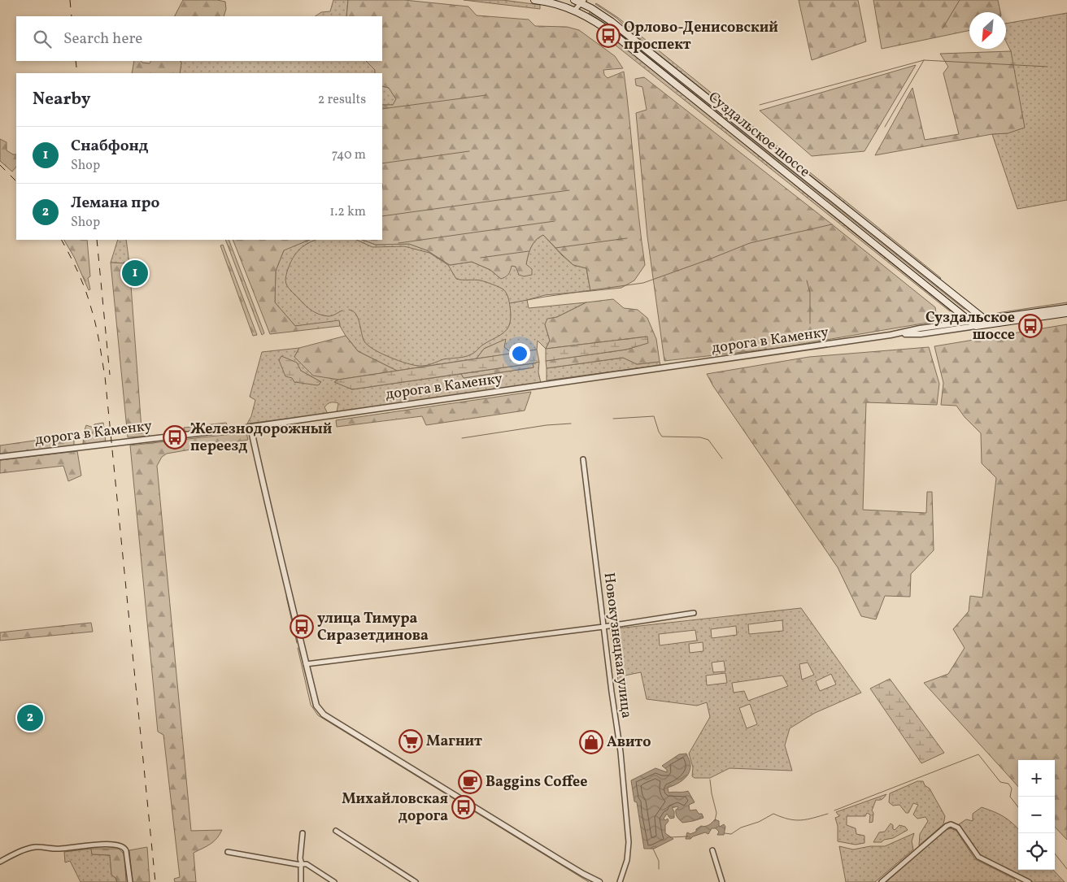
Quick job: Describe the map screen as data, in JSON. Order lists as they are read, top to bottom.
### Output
{
  "streets": {
    "main road": ["Суздальское шоссе", "дорога в Каменку"],
    "street": ["Новокузнецкая улица"]
  },
  "crossings": [
    ["Суздальское шоссе", "дорога в Каменку"]
  ],
  "places": {
    "bus stop": [
      "Орлово-Денисовский проспект",
      "Суздальское шоссе",
      "Железнодорожный переезд",
      "улица Тимура Сиразетдинова",
      "Михайловская дорога"
    ],
    "supermarket": ["Магнит"],
    "shop": ["Авито"],
    "cafe": ["Baggins Coffee"]
  },
  "north": "bottom left",
  "page": {
    "search": "Search here",
    "heading": ["Nearby", "2 results"],
    "list": [
      {
        "mark": "1",
        "name": "Снабфонд",
        "note": "Shop",
        "value": "740 m"
      },
      {
        "mark": "2",
        "name": "Лемана про",
        "note": "Shop",
        "value": "1.2 km"
      }
    ],
    "pins": ["1", "2"],
    "map_buttons": ["+", "−"]
  }
}
